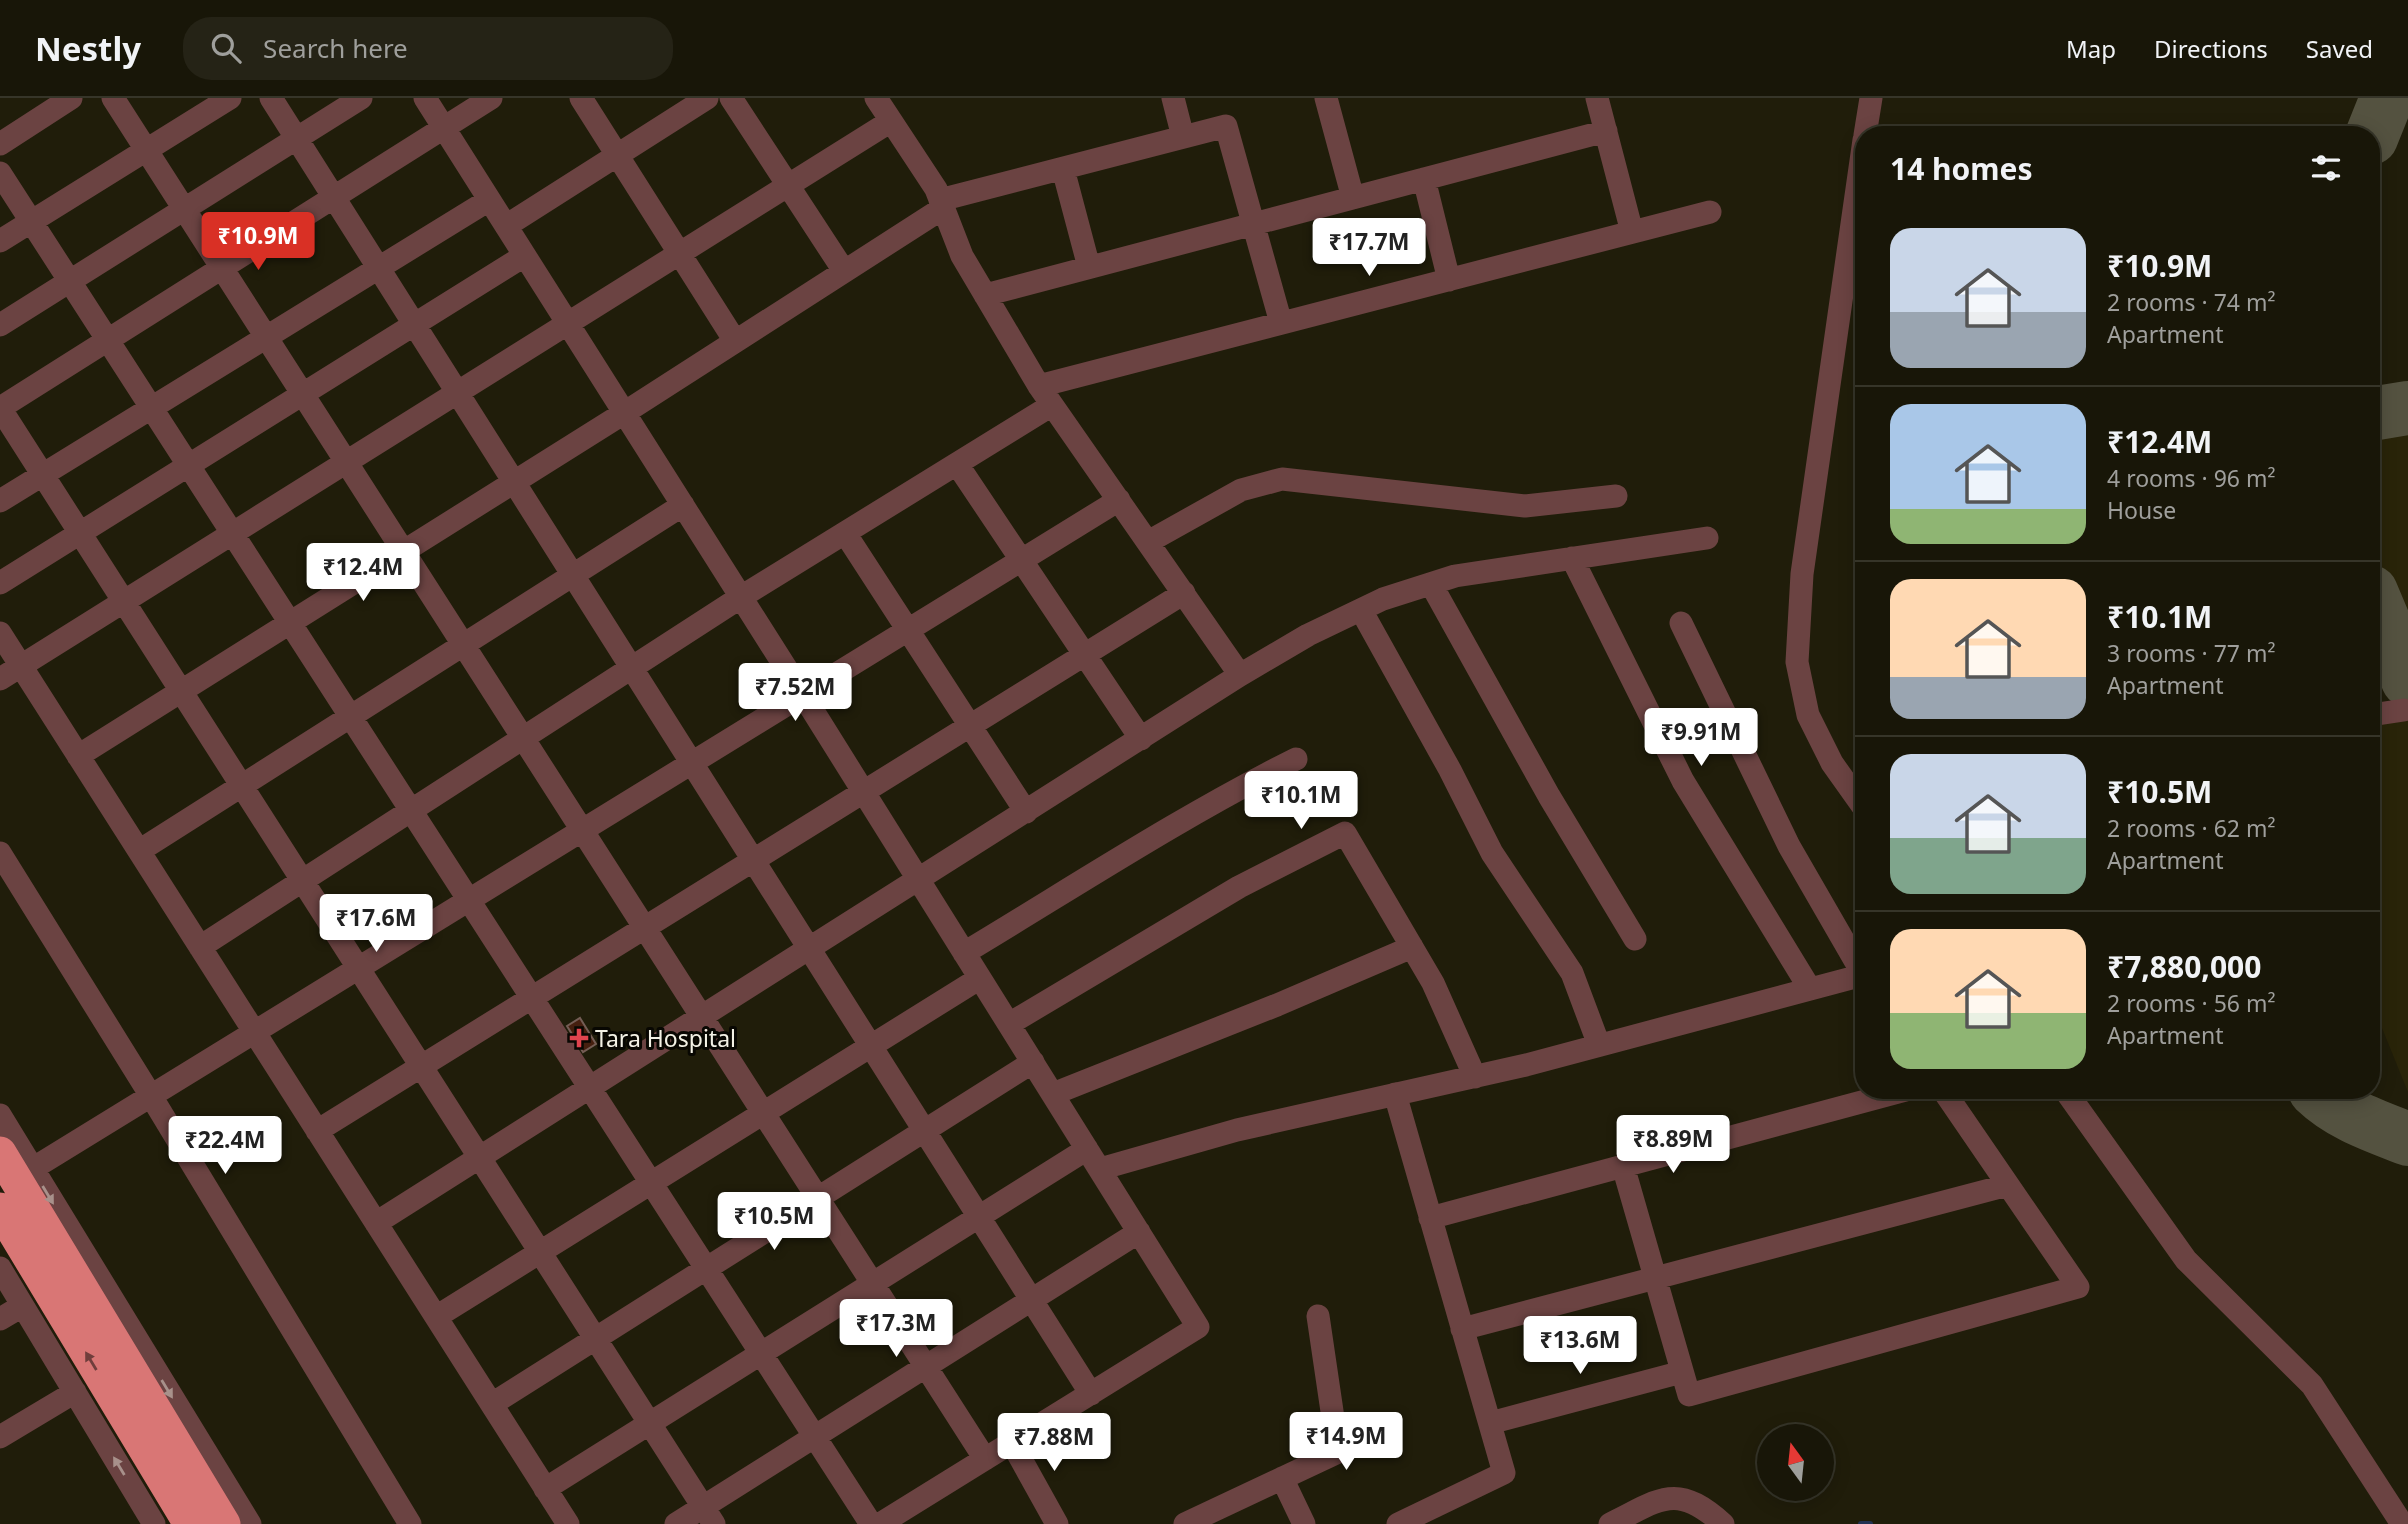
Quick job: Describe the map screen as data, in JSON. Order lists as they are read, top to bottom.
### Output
{
  "places": {
    "health": ["Tara Hospital"]
  },
  "north": "top",
  "page": {
    "header": "Nestly",
    "search": "Search here",
    "nav": ["Map", "Directions", "Saved"],
    "heading": "14 homes",
    "list": [
      {
        "name": "₹10.9M",
        "note": "2 rooms · 74 m² · Apartment"
      },
      {
        "name": "₹12.4M",
        "note": "4 rooms · 96 m² · House"
      },
      {
        "name": "₹10.1M",
        "note": "3 rooms · 77 m² · Apartment"
      },
      {
        "name": "₹10.5M",
        "note": "2 rooms · 62 m² · Apartment"
      },
      {
        "name": "₹7,880,000",
        "note": "2 rooms · 56 m² · Apartment"
      }
    ],
    "price": [
      "₹10.9M",
      "₹17.7M",
      "₹12.4M",
      "₹7.52M",
      "₹9.91M",
      "₹10.1M",
      "₹17.6M",
      "₹8.89M",
      "₹22.4M",
      "₹10.5M",
      "₹17.3M",
      "₹13.6M",
      "₹14.9M",
      "₹7.88M"
    ]
  }
}
